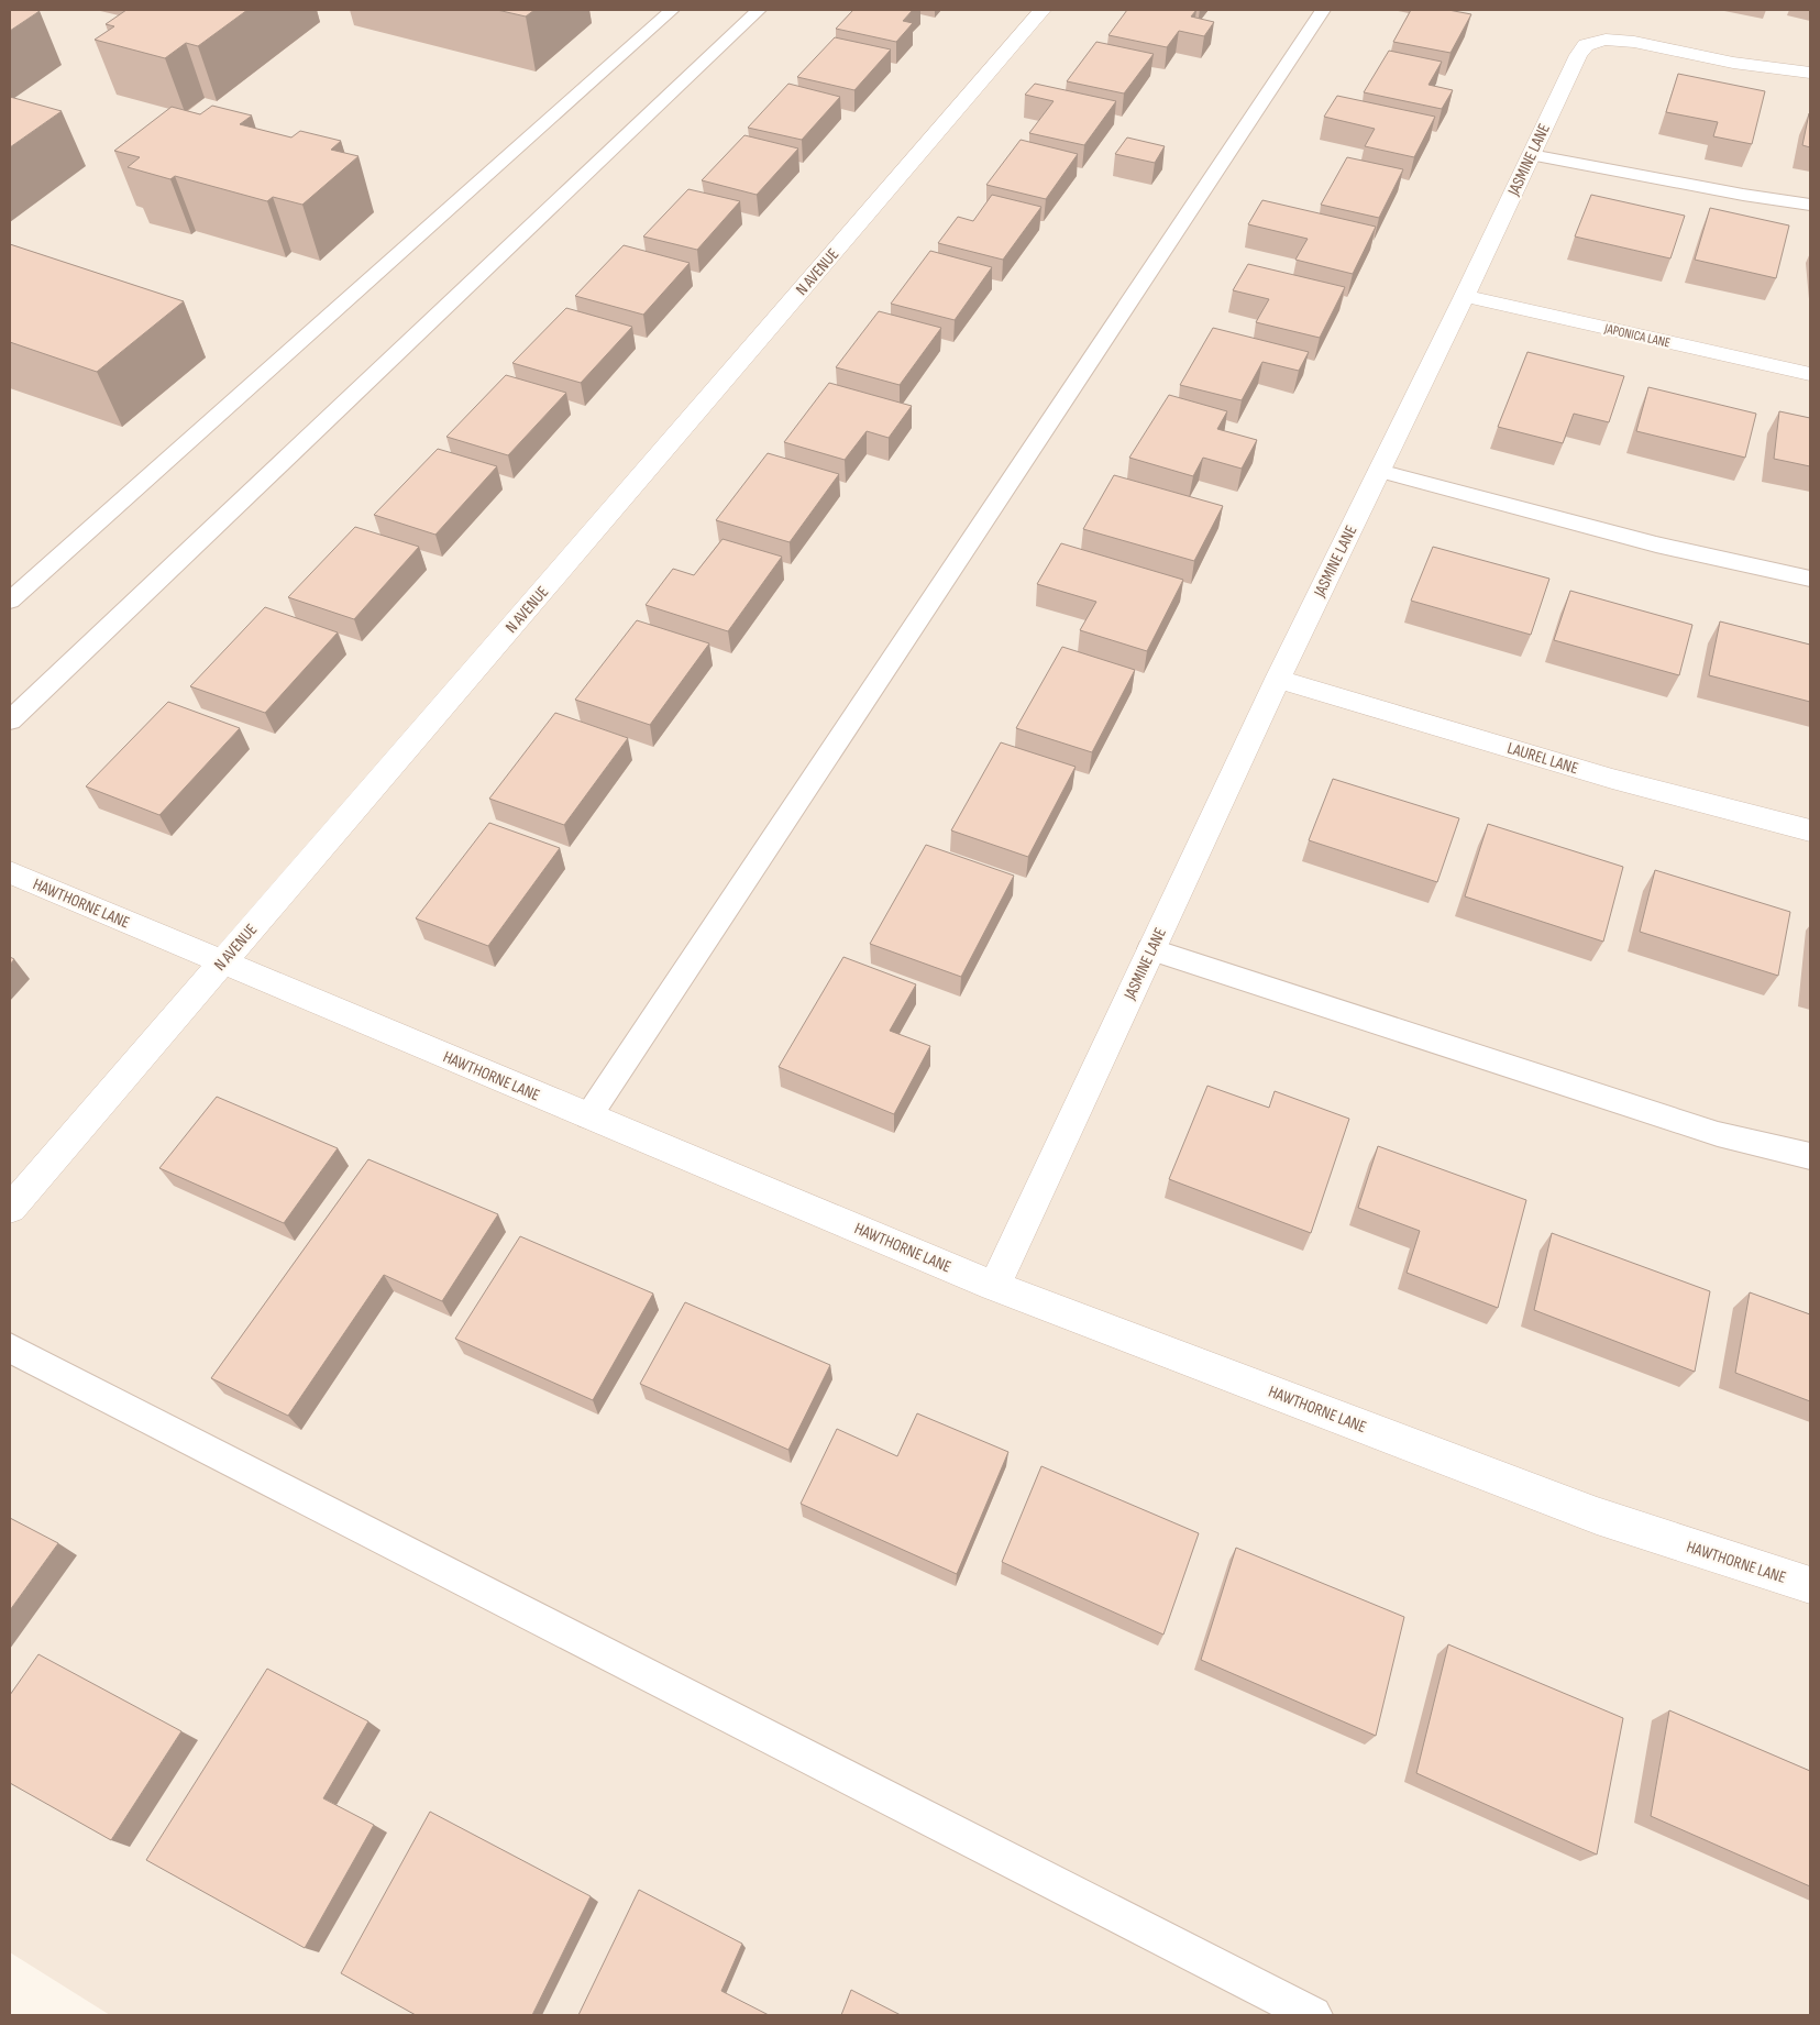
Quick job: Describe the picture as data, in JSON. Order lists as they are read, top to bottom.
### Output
{
  "streets": {
    "street": [
      "JASMINE LANE",
      "N AVENUE",
      "JAPONICA LANE",
      "LAUREL LANE",
      "HAWTHORNE LANE"
    ]
  },
  "crossings": [
    ["JASMINE LANE", "JAPONICA LANE"],
    ["JASMINE LANE", "LAUREL LANE"],
    ["JASMINE LANE", "HAWTHORNE LANE"],
    ["N AVENUE", "HAWTHORNE LANE"]
  ]
}
